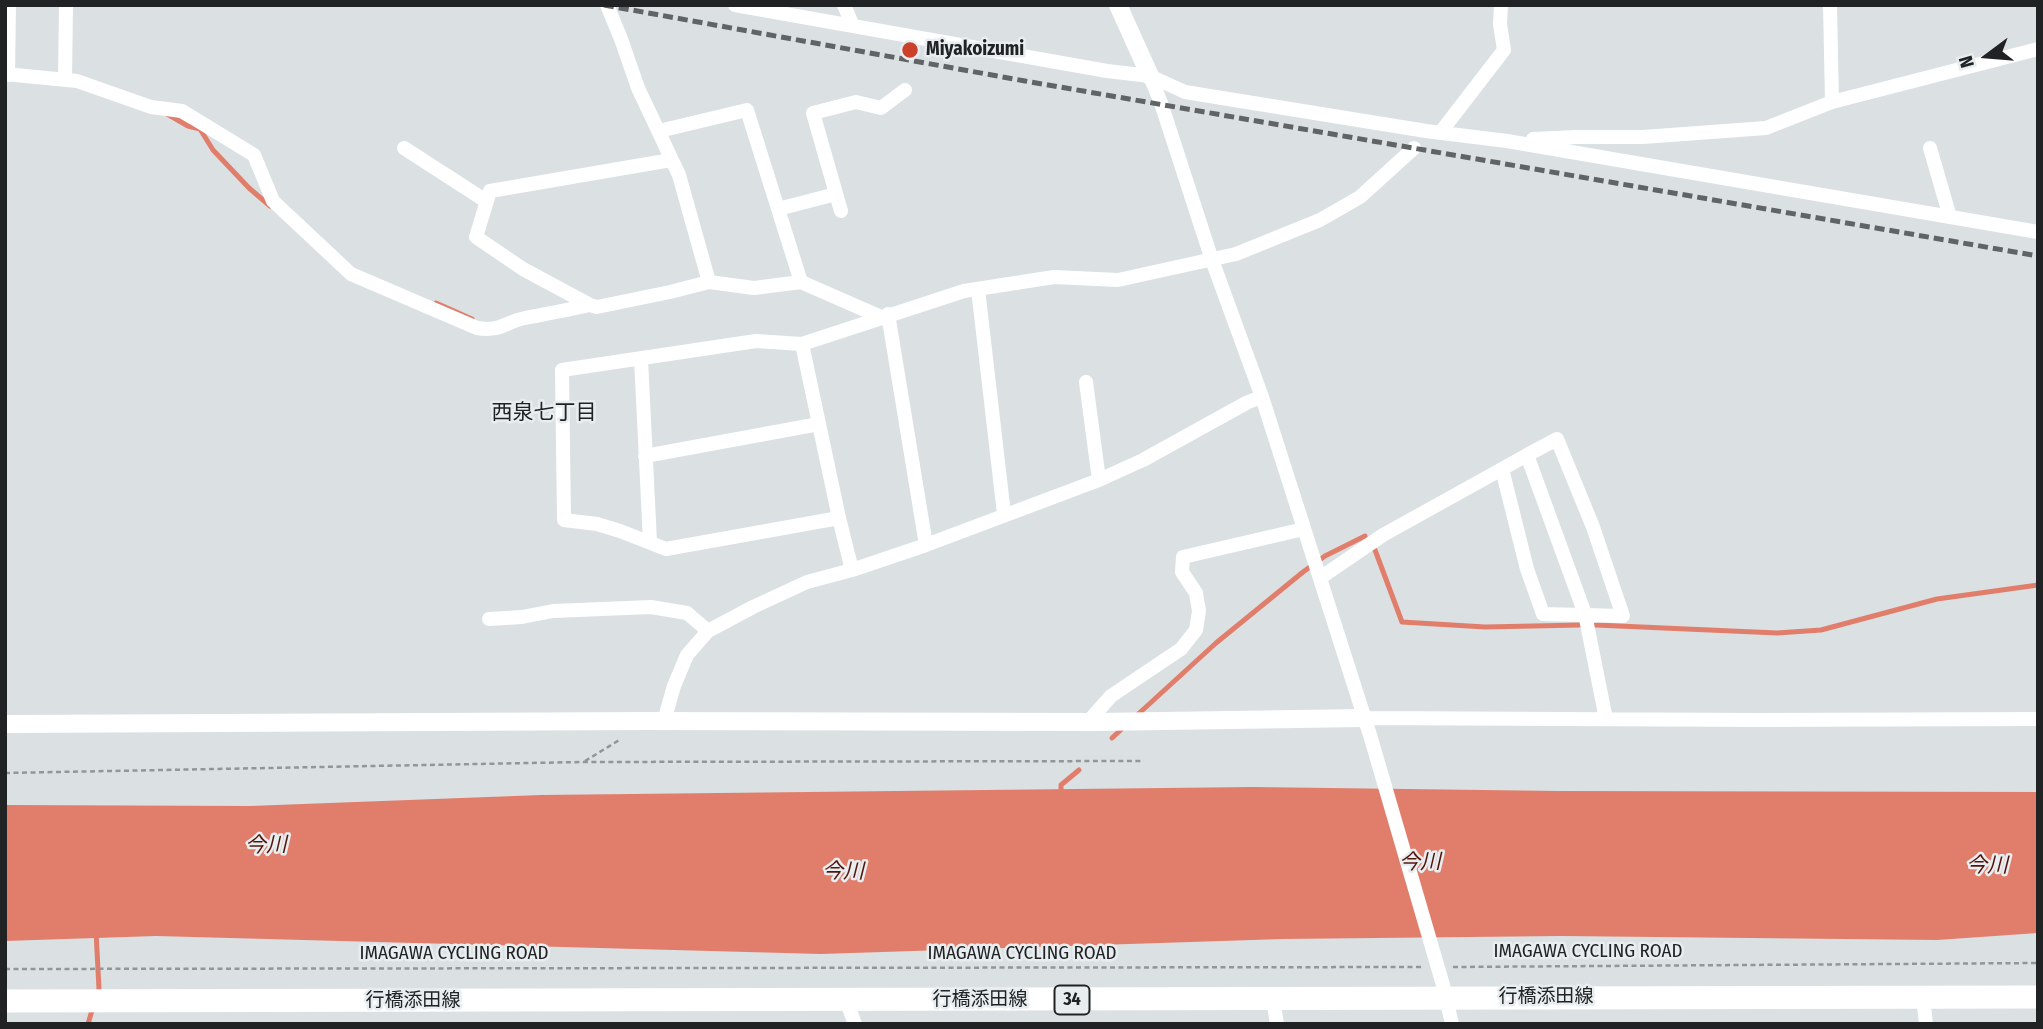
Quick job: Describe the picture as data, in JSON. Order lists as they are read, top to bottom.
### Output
{
  "streets": {
    "main road": ["行橋添田線", "34"],
    "path": ["IMAGAWA CYCLING ROAD"]
  },
  "districts": ["西泉七丁目"],
  "water": ["今川"],
  "places": ["Miyakoizumi"],
  "north": "left"
}
